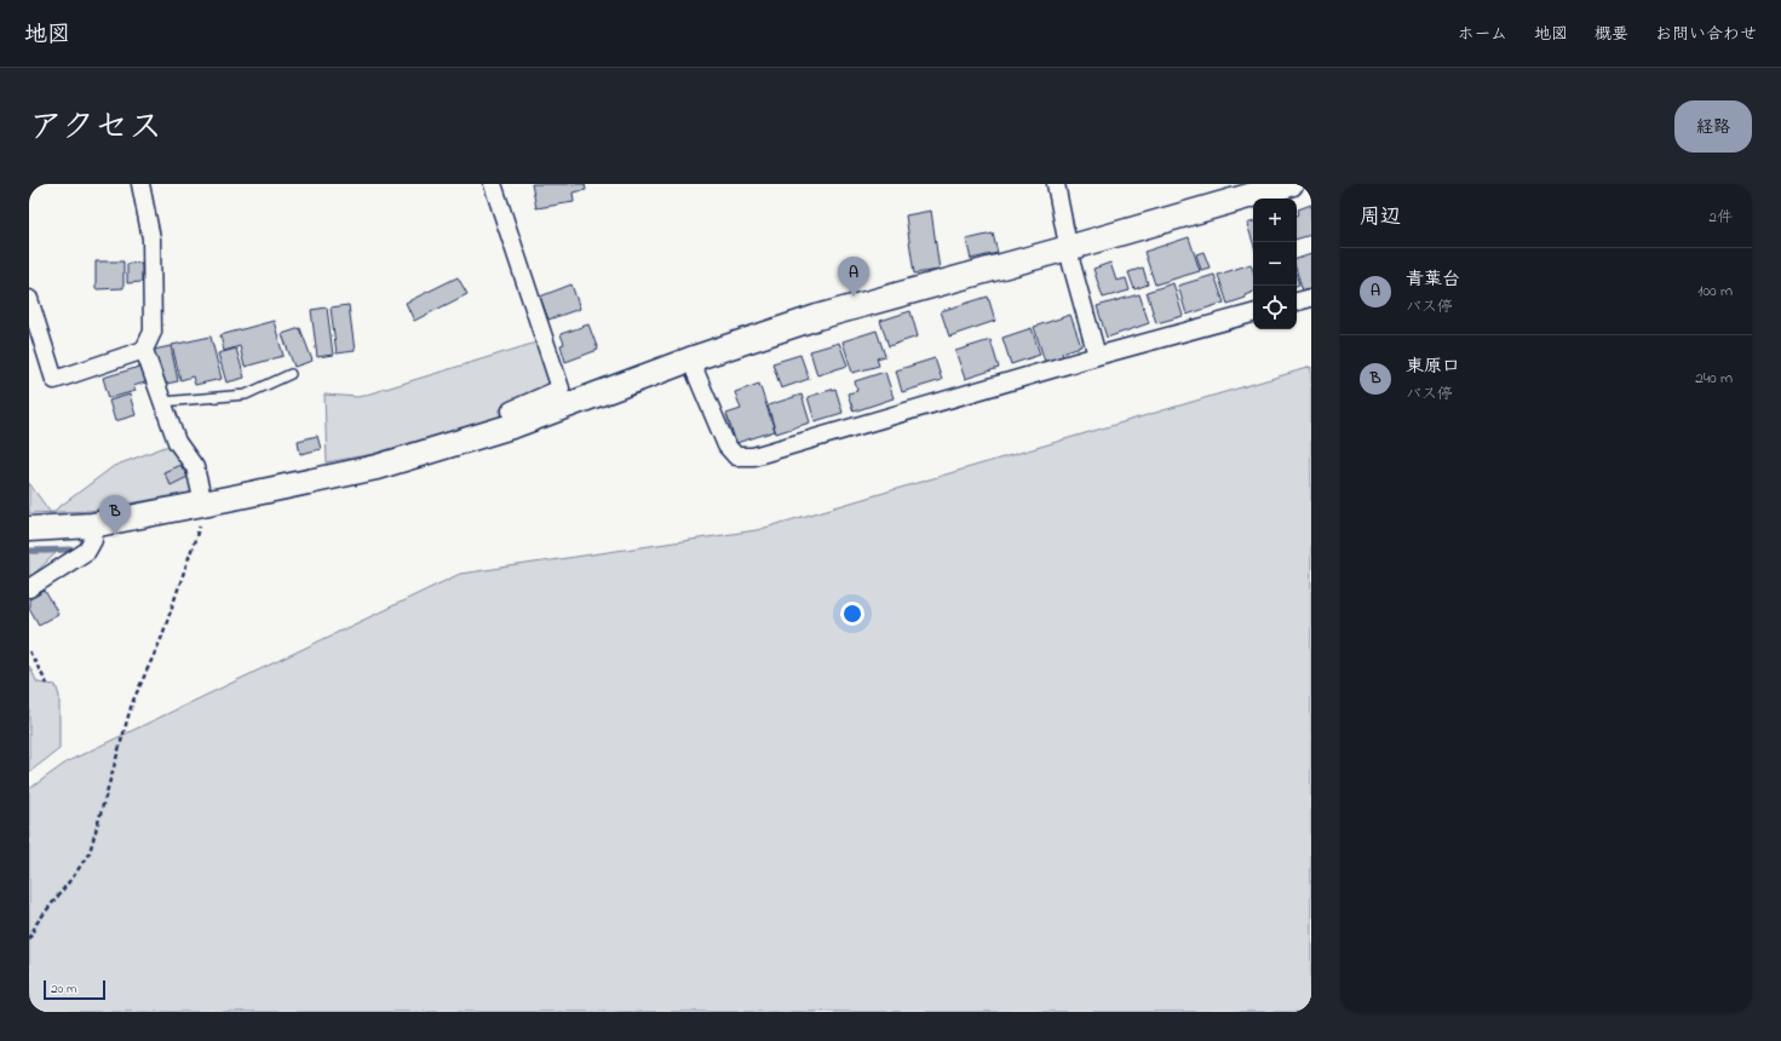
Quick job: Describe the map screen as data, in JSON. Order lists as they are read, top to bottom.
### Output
{
  "scale_bar": "20 m",
  "page": {
    "header": "地図",
    "nav": [
      "ホーム",
      "地図",
      "概要",
      "お問い合わせ"
    ],
    "title": "アクセス",
    "buttons": "経路",
    "heading": ["周辺", "2件"],
    "map_buttons": ["+", "−"],
    "list": [
      {
        "mark": "A",
        "name": "青葉台",
        "note": "バス停",
        "value": "100 m"
      },
      {
        "mark": "B",
        "name": "東原口",
        "note": "バス停",
        "value": "240 m"
      }
    ],
    "pins": ["A", "B"],
    "scale": "20 m"
  }
}
